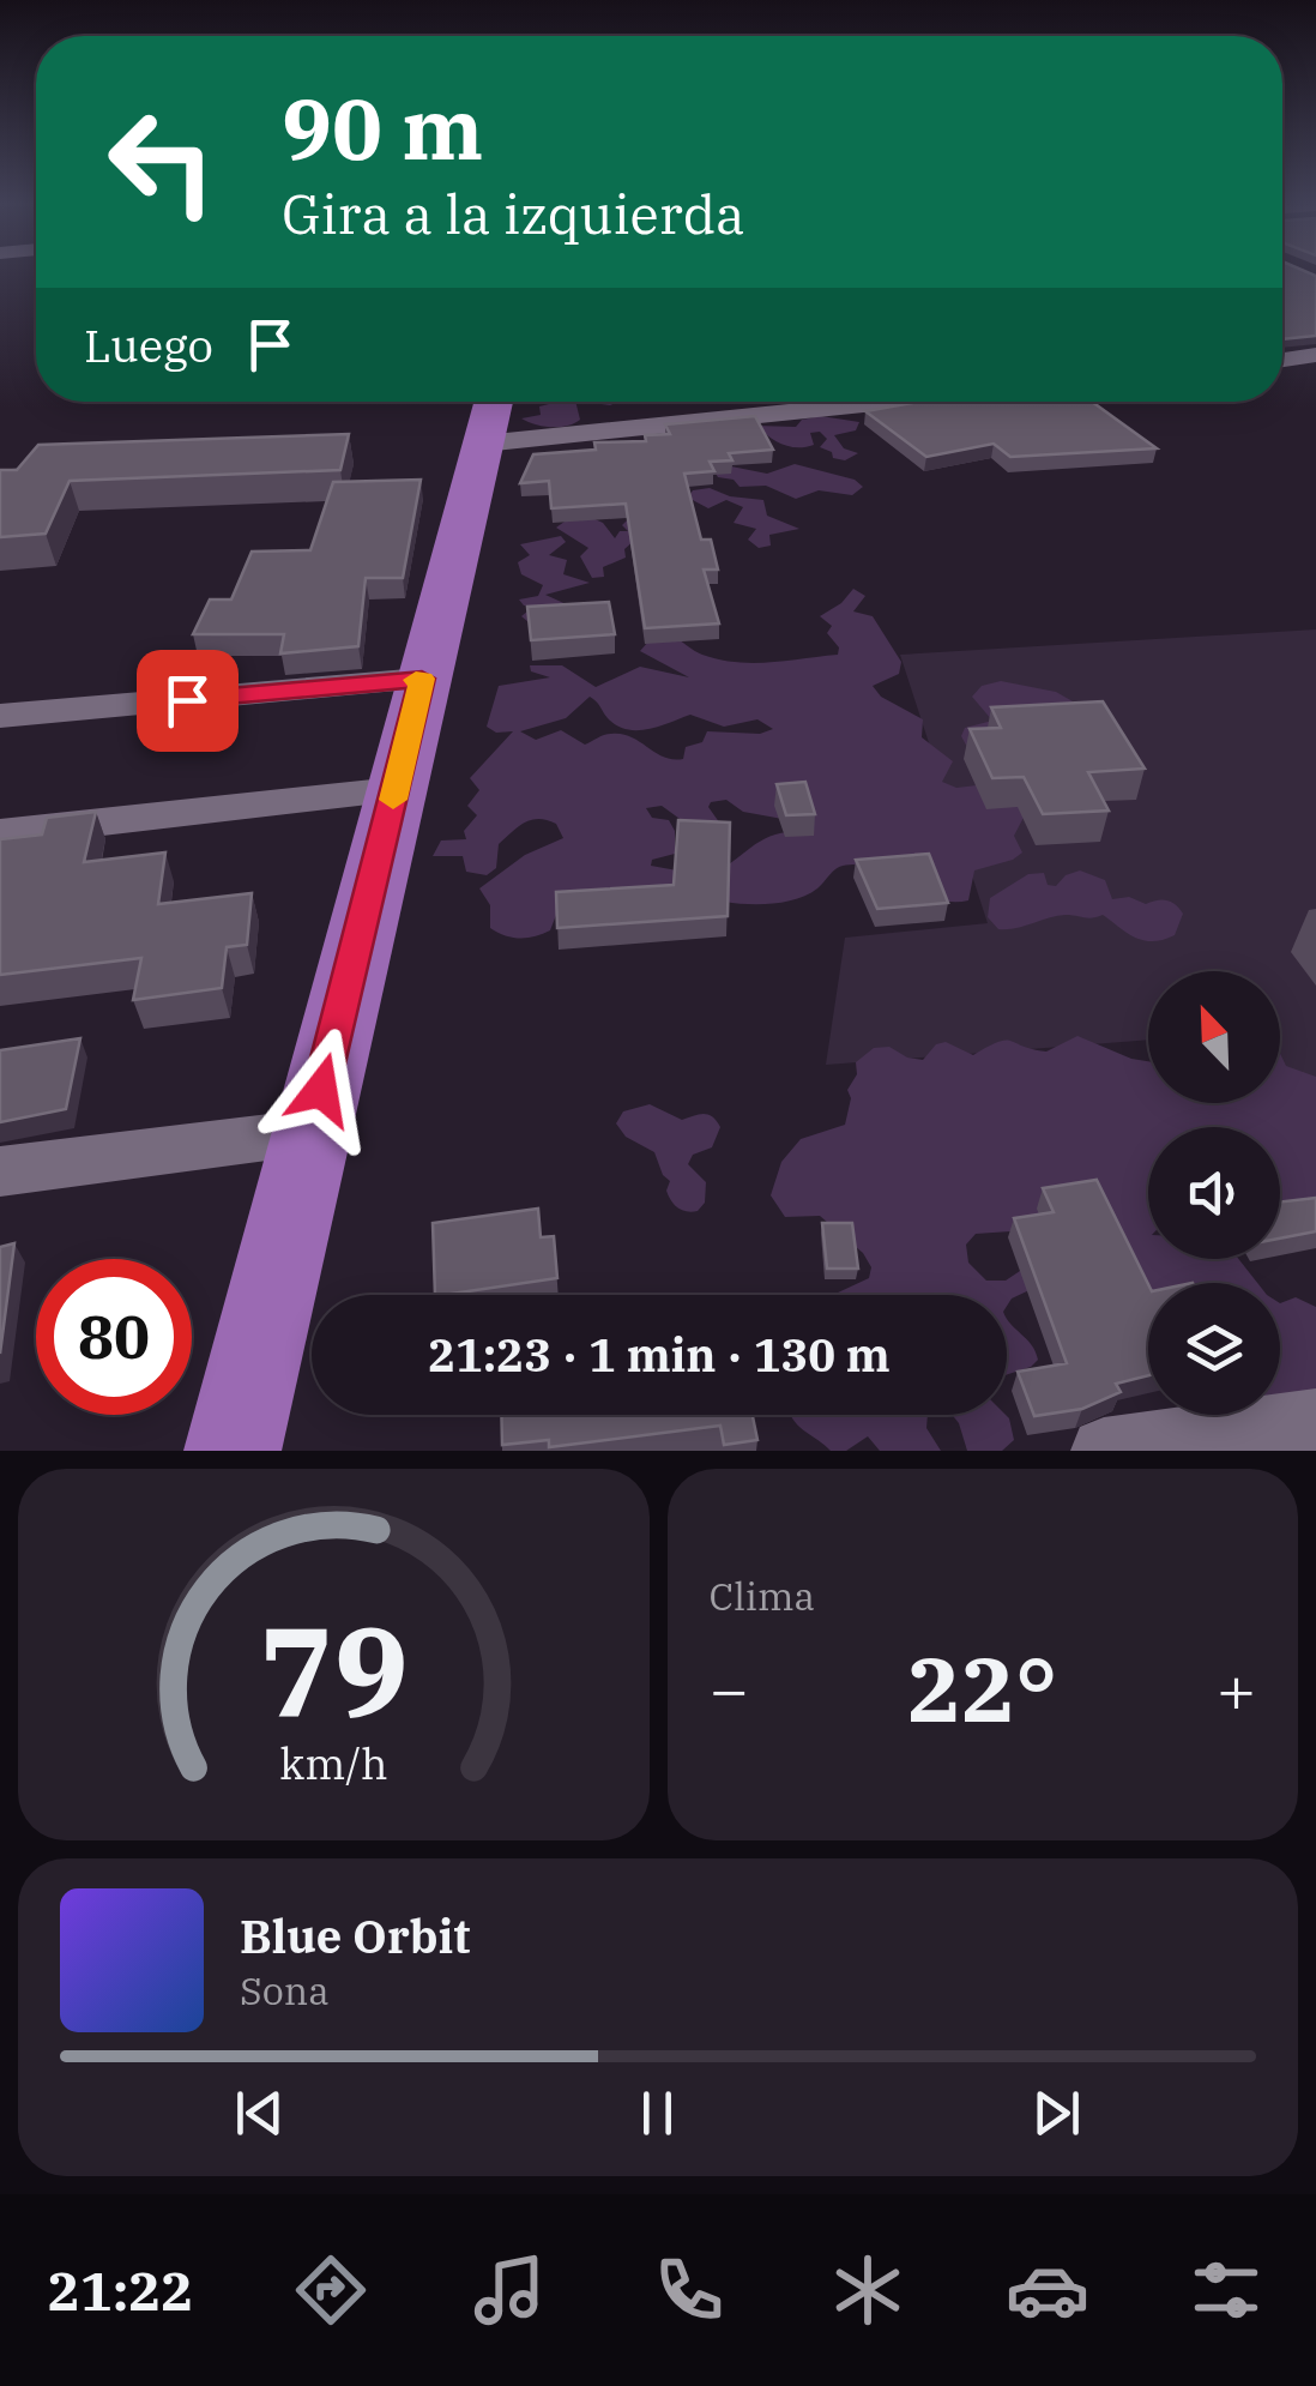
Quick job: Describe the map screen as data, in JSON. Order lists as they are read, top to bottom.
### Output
{
  "north": "top left",
  "page": {
    "turn": ["90 m", "Gira a la izquierda"],
    "then": "Luego",
    "limit": "80",
    "trip": "21:23 · 1 min · 130 m",
    "tile": "Clima",
    "heat": ["−", "22°", "+"],
    "song": ["Blue Orbit", "Sona"],
    "tabs": "21:22",
    "gauge": ["79", "km/h"]
  }
}
